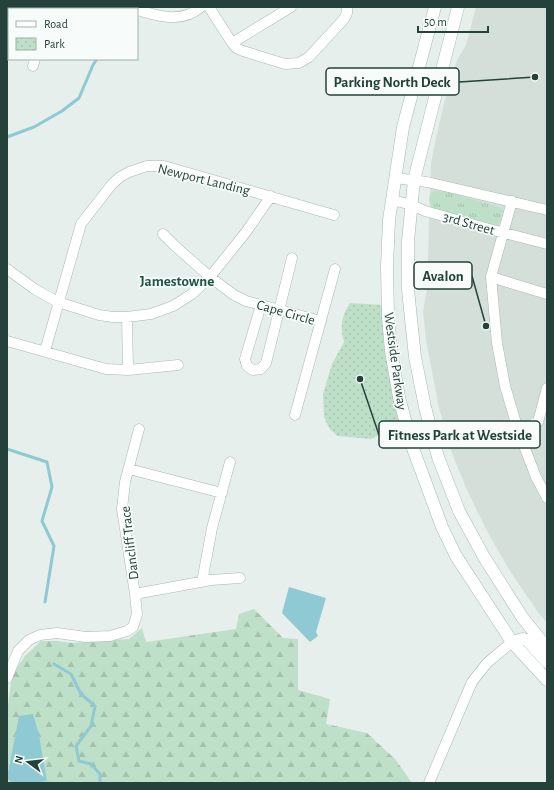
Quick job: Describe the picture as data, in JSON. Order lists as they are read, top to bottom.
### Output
{
  "streets": {
    "main road": ["Westside Parkway"],
    "street": [
      "Newport Landing",
      "3rd Street",
      "Cape Circle",
      "Dancliff Trace"
    ]
  },
  "crossings": [
    ["3rd Street", "Westside Parkway"]
  ],
  "districts": ["Jamestowne"],
  "places": ["Parking North Deck", "Avalon", "Fitness Park at Westside"],
  "legend": ["Road", "Park"],
  "scale_bar": "50 m",
  "north": "left"
}
